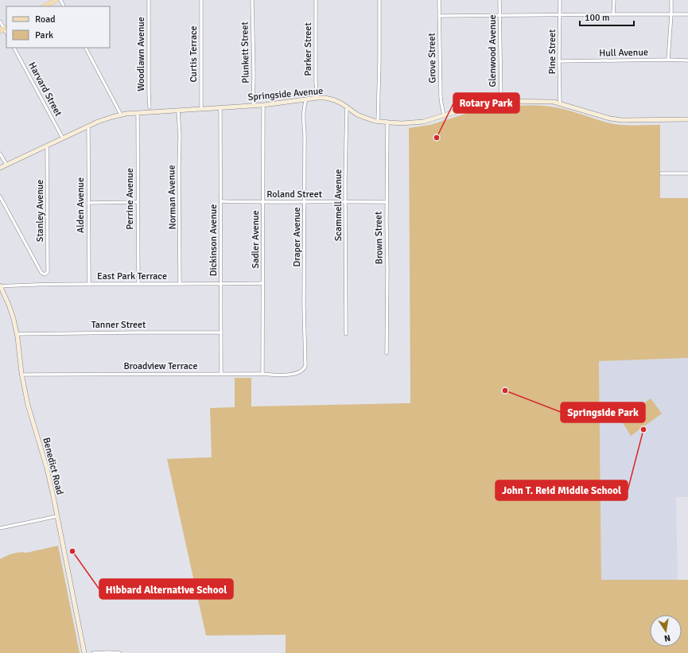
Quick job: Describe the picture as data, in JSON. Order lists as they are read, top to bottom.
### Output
{
  "streets": {
    "street": [
      "Parker Street",
      "Glenwood Avenue",
      "Pine Street",
      "Plunkett Street",
      "Hull Avenue",
      "Woodlawn Avenue",
      "Curtis Terrace",
      "Grove Street",
      "Harvard Street",
      "Springside Avenue",
      "Roland Street",
      "Norman Avenue",
      "Perrine Avenue",
      "Alden Avenue",
      "Scammell Avenue",
      "Stanley Avenue",
      "Draper Avenue",
      "Brown Street",
      "Sadler Avenue",
      "Dickinson Avenue",
      "East Park Terrace",
      "Tanner Street",
      "Broadview Terrace",
      "Benedict Road"
    ]
  },
  "crossings": [
    ["Parker Street", "Springside Avenue"],
    ["Glenwood Avenue", "Springside Avenue"],
    ["Pine Street", "Hull Avenue"],
    ["Pine Street", "Springside Avenue"],
    ["Plunkett Street", "Springside Avenue"],
    ["Curtis Terrace", "Springside Avenue"],
    ["Grove Street", "Springside Avenue"],
    ["Harvard Street", "Springside Avenue"],
    ["Springside Avenue", "Norman Avenue"],
    ["Springside Avenue", "Perrine Avenue"],
    ["Springside Avenue", "Alden Avenue"],
    ["Springside Avenue", "Scammell Avenue"],
    ["Springside Avenue", "Stanley Avenue"],
    ["Springside Avenue", "Draper Avenue"],
    ["Springside Avenue", "Brown Street"],
    ["Springside Avenue", "Sadler Avenue"],
    ["Springside Avenue", "Dickinson Avenue"],
    ["Roland Street", "Scammell Avenue"],
    ["Roland Street", "Draper Avenue"],
    ["Roland Street", "Brown Street"],
    ["Roland Street", "Sadler Avenue"],
    ["Roland Street", "Dickinson Avenue"],
    ["Norman Avenue", "East Park Terrace"],
    ["Perrine Avenue", "East Park Terrace"],
    ["Alden Avenue", "East Park Terrace"],
    ["Draper Avenue", "Broadview Terrace"],
    ["Sadler Avenue", "East Park Terrace"],
    ["Sadler Avenue", "Broadview Terrace"],
    ["Dickinson Avenue", "East Park Terrace"],
    ["Dickinson Avenue", "Tanner Street"],
    ["Dickinson Avenue", "Broadview Terrace"],
    ["East Park Terrace", "Benedict Road"],
    ["Tanner Street", "Benedict Road"],
    ["Broadview Terrace", "Benedict Road"]
  ],
  "places": [
    "Rotary Park",
    "Springside Park",
    "John T. Reid Middle School",
    "Hibbard Alternative School"
  ],
  "legend": ["Road", "Park"],
  "scale_bar": "100 m",
  "north": "bottom"
}
